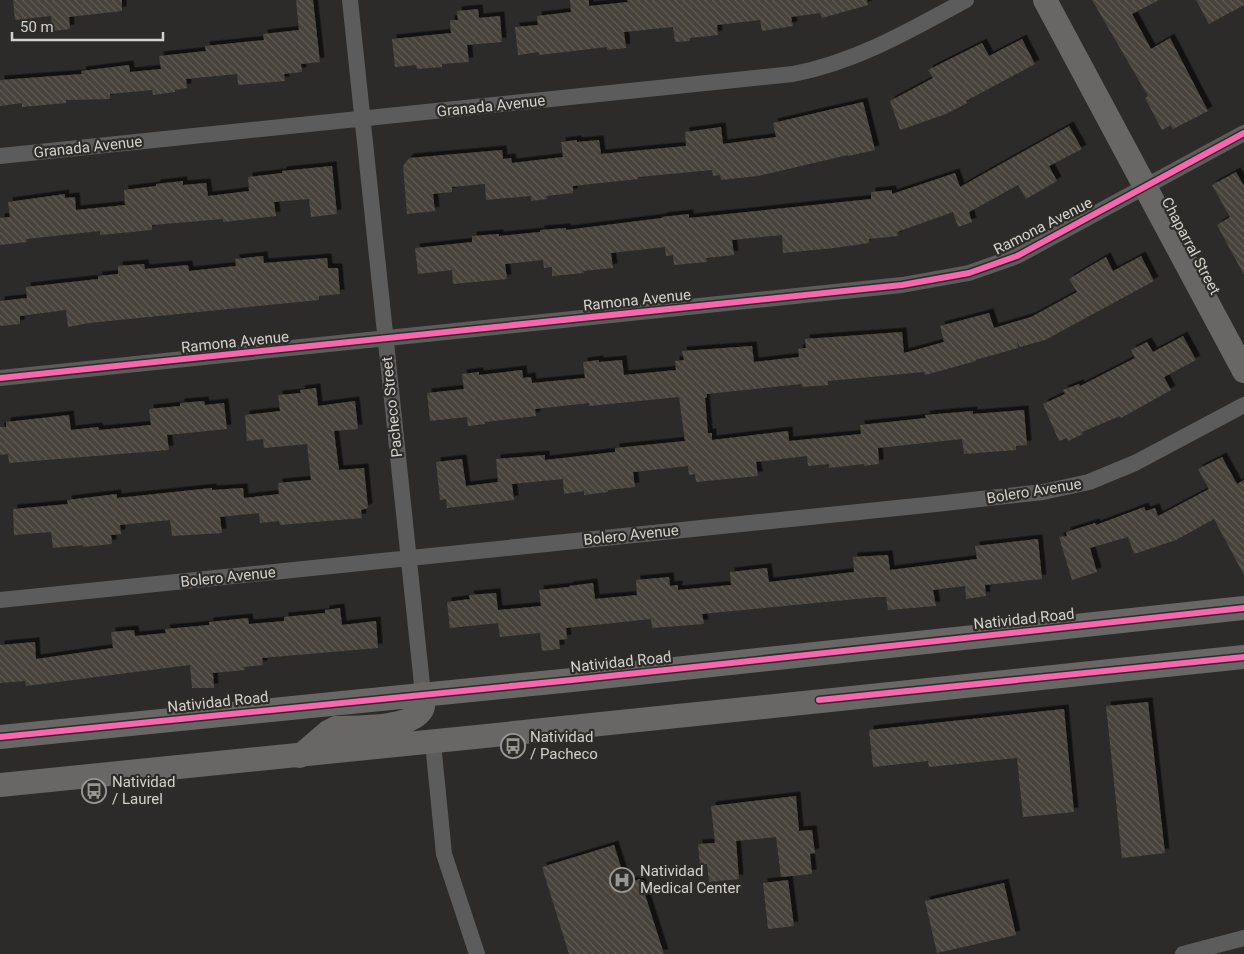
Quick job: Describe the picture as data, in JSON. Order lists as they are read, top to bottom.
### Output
{
  "streets": {
    "main road": ["Chaparral Street", "Natividad Road"],
    "street": [
      "Granada Avenue",
      "Ramona Avenue",
      "Pacheco Street",
      "Bolero Avenue"
    ]
  },
  "crossings": [
    ["Granada Avenue", "Pacheco Street"],
    ["Ramona Avenue", "Chaparral Street"],
    ["Ramona Avenue", "Pacheco Street"],
    ["Pacheco Street", "Bolero Avenue"],
    ["Pacheco Street", "Natividad Road"]
  ],
  "places": {
    "bus stop": ["Natividad / Pacheco", "Natividad / Laurel"],
    "hospital": ["Natividad Medical Center"]
  },
  "scale_bar": "50 m"
}
